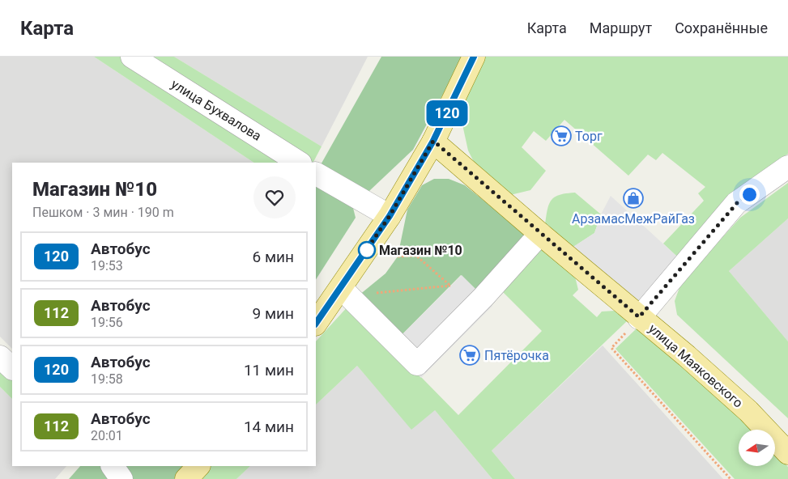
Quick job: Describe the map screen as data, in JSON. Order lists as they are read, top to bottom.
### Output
{
  "streets": {
    "main road": ["улица Маяковского"],
    "street": ["улица Бухвалова"]
  },
  "places": {
    "supermarket": ["Торг", "Пятёрочка"],
    "shop": ["АрзамасМежРайГаз"],
    "other": ["Магазин №10"]
  },
  "lines": ["bus line 120"],
  "north": "left",
  "page": {
    "header": "Карта",
    "nav": ["Карта", "Маршрут", "Сохранённые"],
    "on_map": "120",
    "heading": ["Магазин №10", "Пешком · 3 мин · 190 m"],
    "list": [
      {
        "mark": "120",
        "name": "Автобус",
        "note": "19:53",
        "value": "6 мин"
      },
      {
        "mark": "112",
        "name": "Автобус",
        "note": "19:56",
        "value": "9 мин"
      },
      {
        "mark": "120",
        "name": "Автобус",
        "note": "19:58",
        "value": "11 мин"
      },
      {
        "mark": "112",
        "name": "Автобус",
        "note": "20:01",
        "value": "14 мин"
      }
    ]
  }
}
